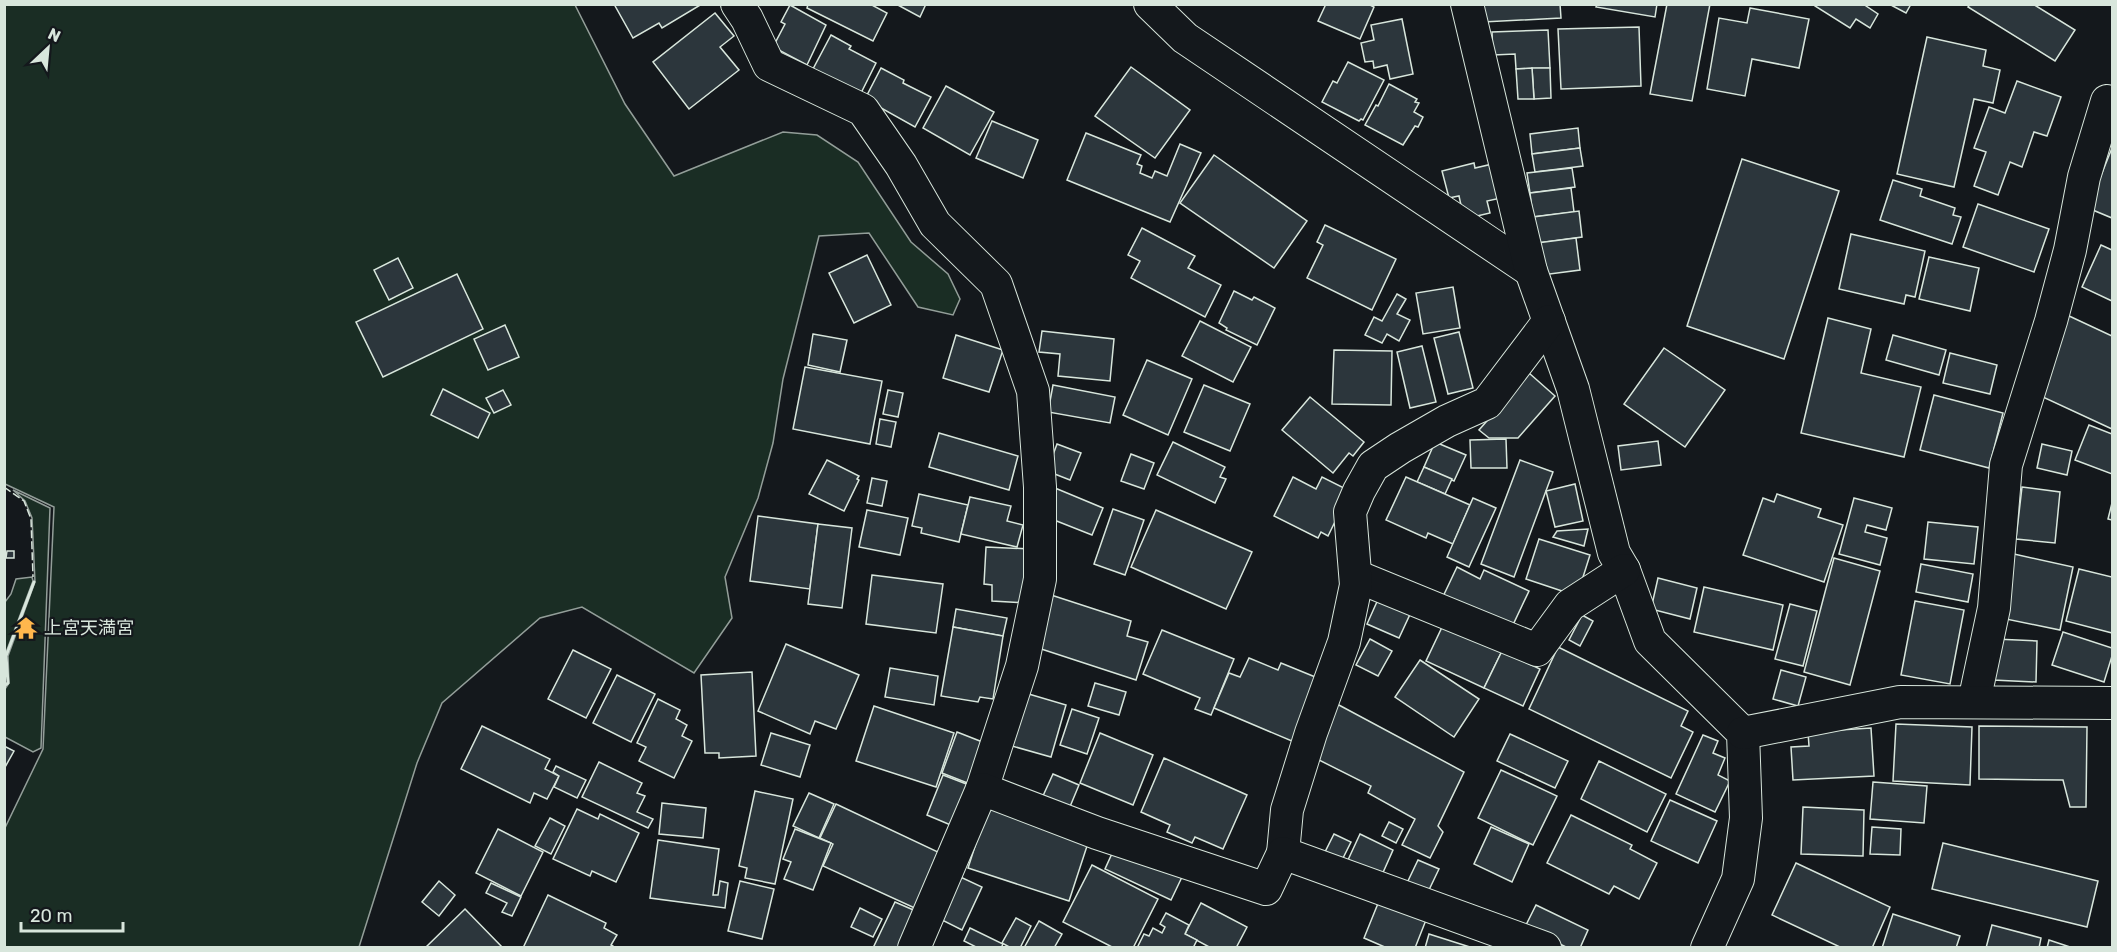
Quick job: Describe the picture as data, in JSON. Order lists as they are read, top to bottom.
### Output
{
  "places": {
    "temple": ["上宮天満宮"]
  },
  "scale_bar": "20 m",
  "north": "top right"
}
